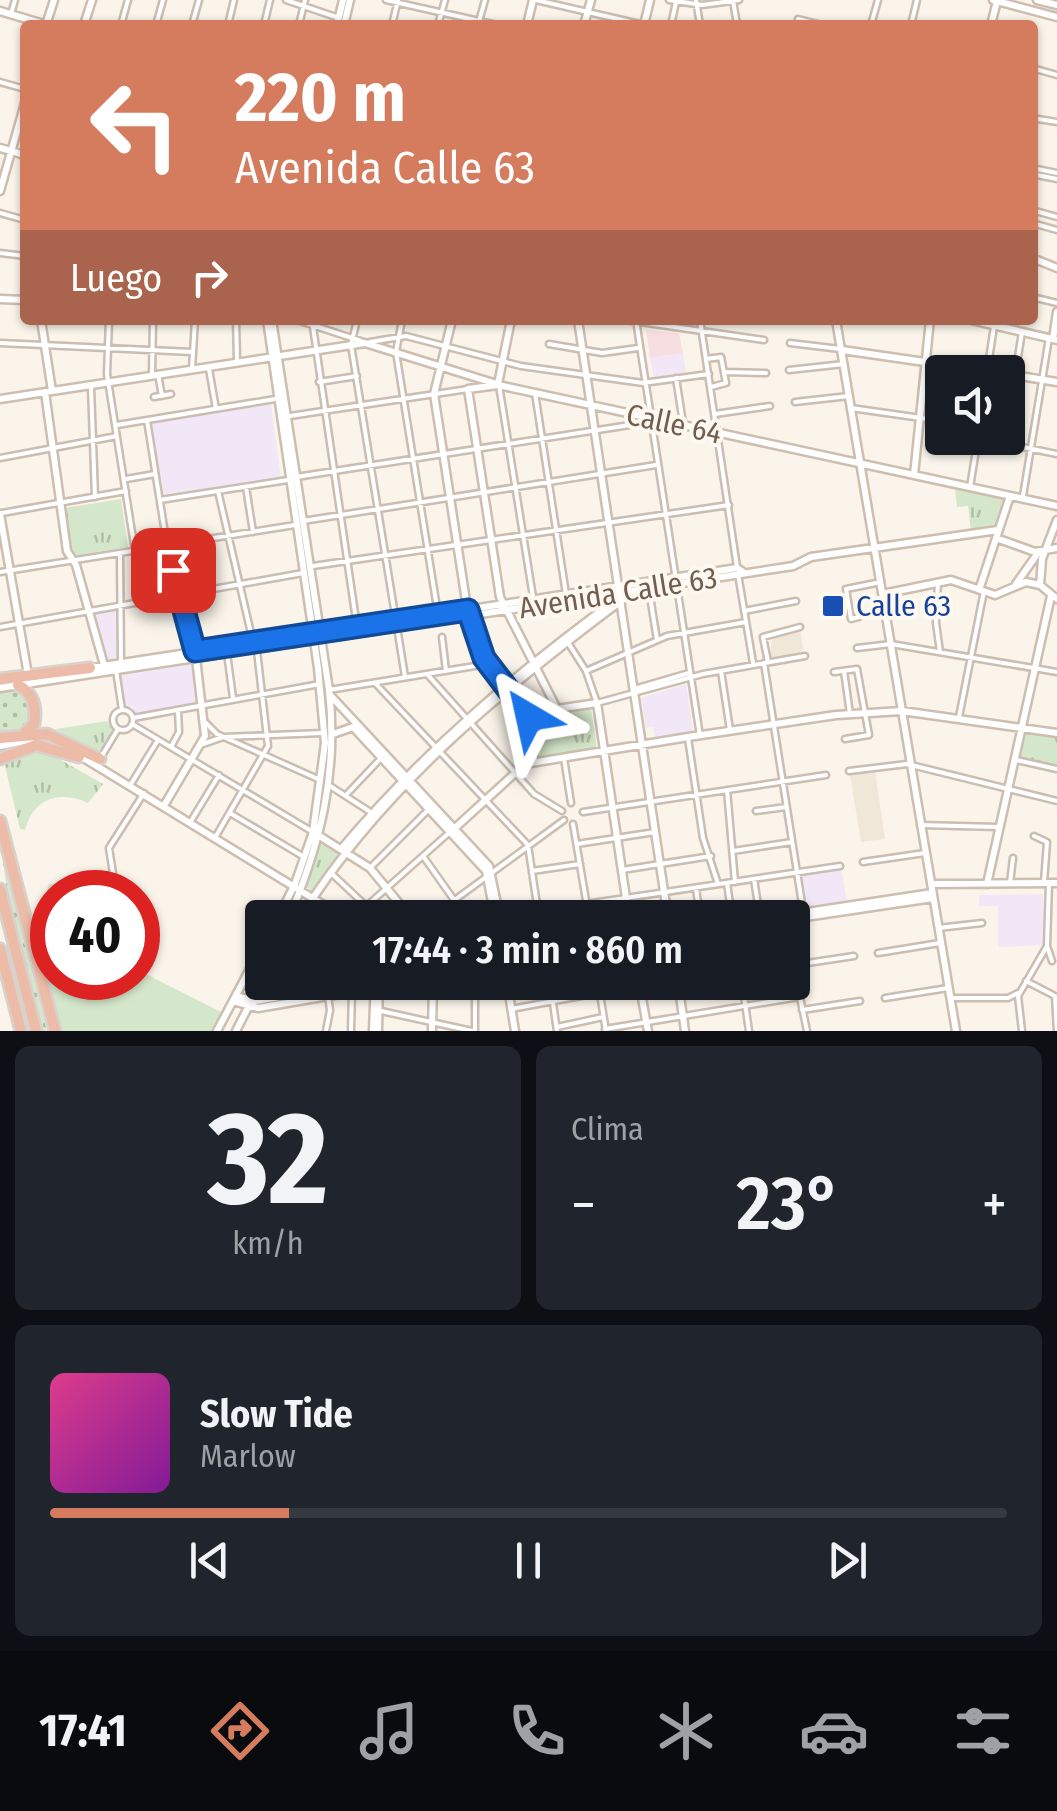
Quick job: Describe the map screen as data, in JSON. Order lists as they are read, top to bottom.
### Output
{
  "streets": {
    "street": ["Calle 64", "Avenida Calle 63"]
  },
  "places": {
    "transit": ["Calle 63"]
  },
  "page": {
    "turn": ["220 m", "Avenida Calle 63"],
    "then": "Luego",
    "limit": "40",
    "trip": "17:44 · 3 min · 860 m",
    "tile": [
      ["32", "km/h"],
      "Clima"
    ],
    "heat": ["−", "23°", "+"],
    "song": ["Slow Tide", "Marlow"],
    "tabs": "17:41"
  }
}
